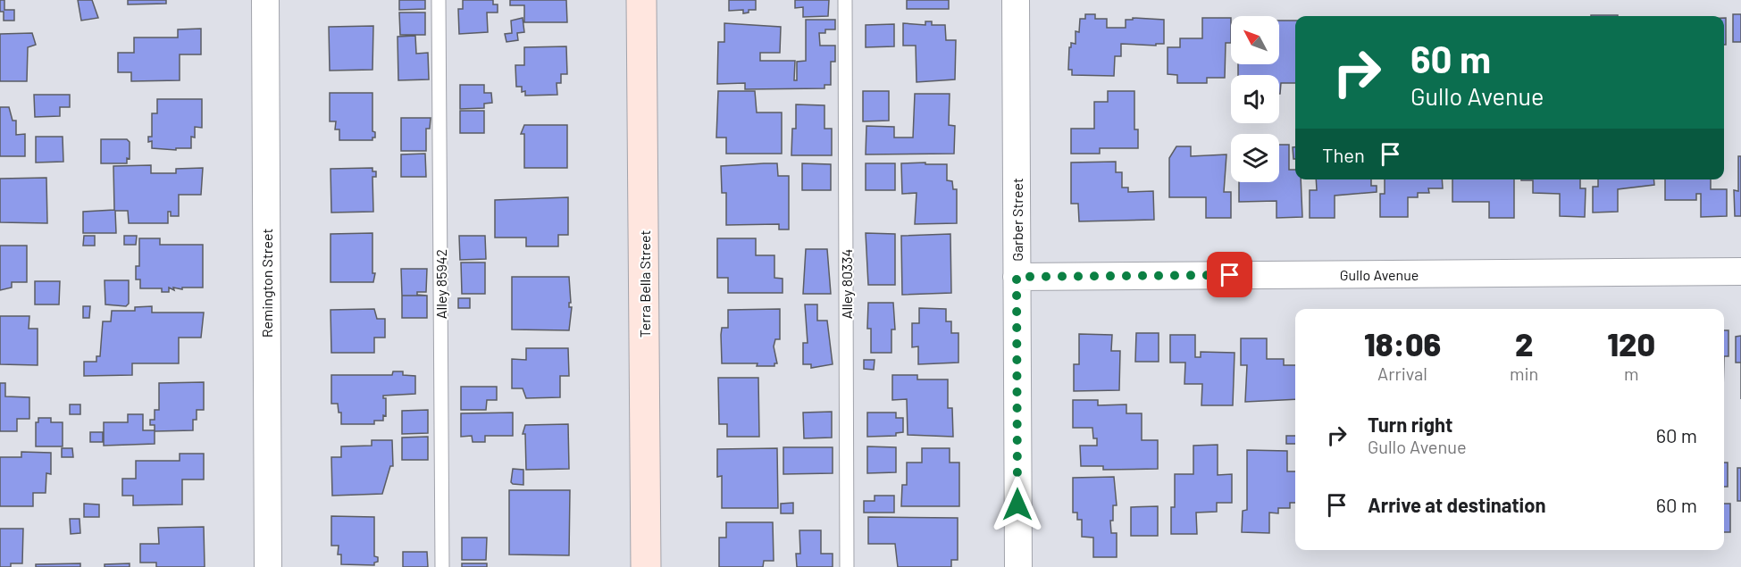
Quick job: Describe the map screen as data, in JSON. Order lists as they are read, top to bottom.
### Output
{
  "streets": {
    "main road": ["Terra Bella Street"],
    "street": ["Garber Street", "Gullo Avenue", "Remington Street"],
    "lane": ["Alley 85942", "Alley 80334"]
  },
  "crossings": [
    ["Garber Street", "Gullo Avenue"]
  ],
  "north": "top left",
  "page": {
    "turn": ["60 m", "Gullo Avenue"],
    "then": "Then",
    "eta": [
      "18:06",
      "Arrival",
      "2",
      "min",
      "120",
      "m"
    ],
    "list": [
      {
        "name": "Turn right",
        "note": "Gullo Avenue",
        "value": "60 m"
      },
      {
        "name": "Arrive at destination",
        "value": "60 m"
      }
    ]
  }
}
